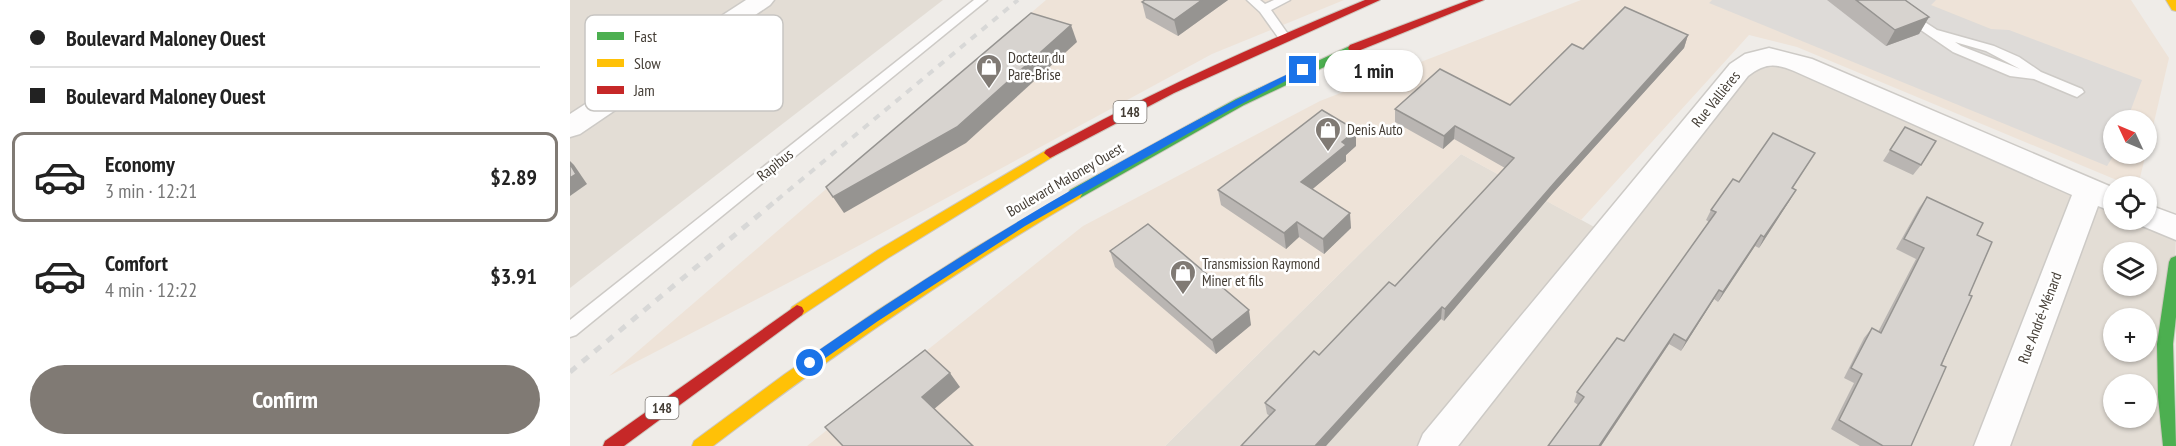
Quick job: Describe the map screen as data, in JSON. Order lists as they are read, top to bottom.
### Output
{
  "streets": {
    "main road": ["148", "Boulevard Maloney Ouest"],
    "street": ["Rue Vallières", "Rue André-Ménard"],
    "lane": ["Rapibus"]
  },
  "crossings": [
    ["Rue Vallières", "Rue André-Ménard"]
  ],
  "places": {
    "shop": ["Docteur du Pare-Brise", "Denis Auto", "Transmission Raymond Miner et fils"]
  },
  "legend": ["Fast", "Slow", "Jam"],
  "north": "top left",
  "page": {
    "banner": ["Boulevard Maloney Ouest", "Boulevard Maloney Ouest"],
    "bubble": "1 min",
    "map_buttons": ["+", "−"],
    "list": [
      {
        "name": "Economy",
        "note": "3 min · 12:21",
        "value": "$2.89"
      },
      {
        "name": "Comfort",
        "note": "4 min · 12:22",
        "value": "$3.91"
      }
    ],
    "buttons": "Confirm"
  }
}
